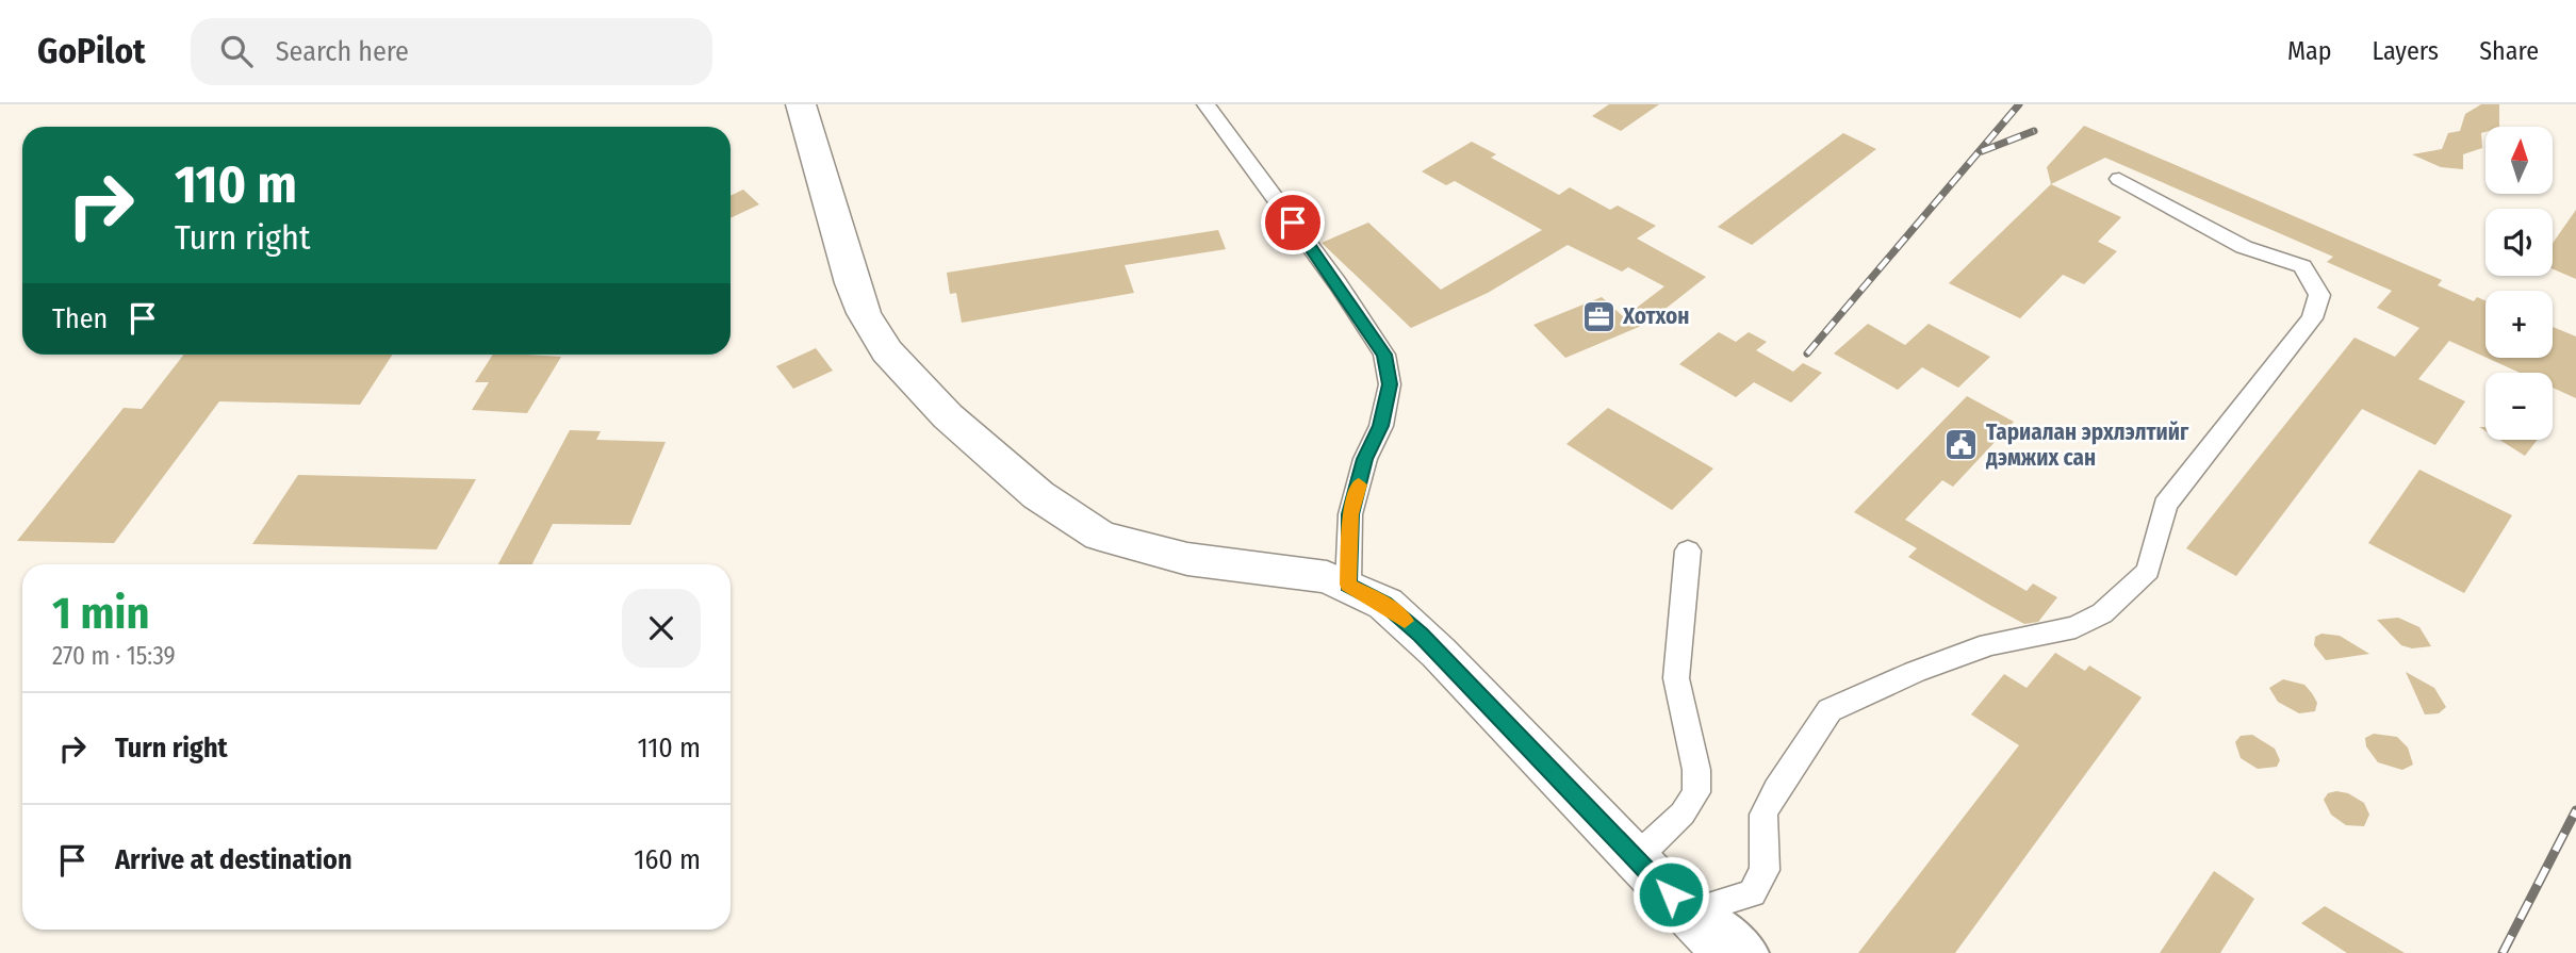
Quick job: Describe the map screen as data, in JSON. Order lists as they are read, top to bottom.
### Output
{
  "places": {
    "office": ["Хотхон"],
    "public building": ["Тариалан эрхлэлтийг дэмжих сан"]
  },
  "north": "top",
  "page": {
    "header": "GoPilot",
    "search": "Search here",
    "nav": ["Map", "Layers", "Share"],
    "map_buttons": ["+", "−"],
    "turn": ["110 m", "Turn right"],
    "then": "Then",
    "heading": ["1 min", "270 m · 15:39"],
    "list": [
      {
        "name": "Turn right",
        "value": "110 m"
      },
      {
        "name": "Arrive at destination",
        "value": "160 m"
      }
    ]
  }
}
